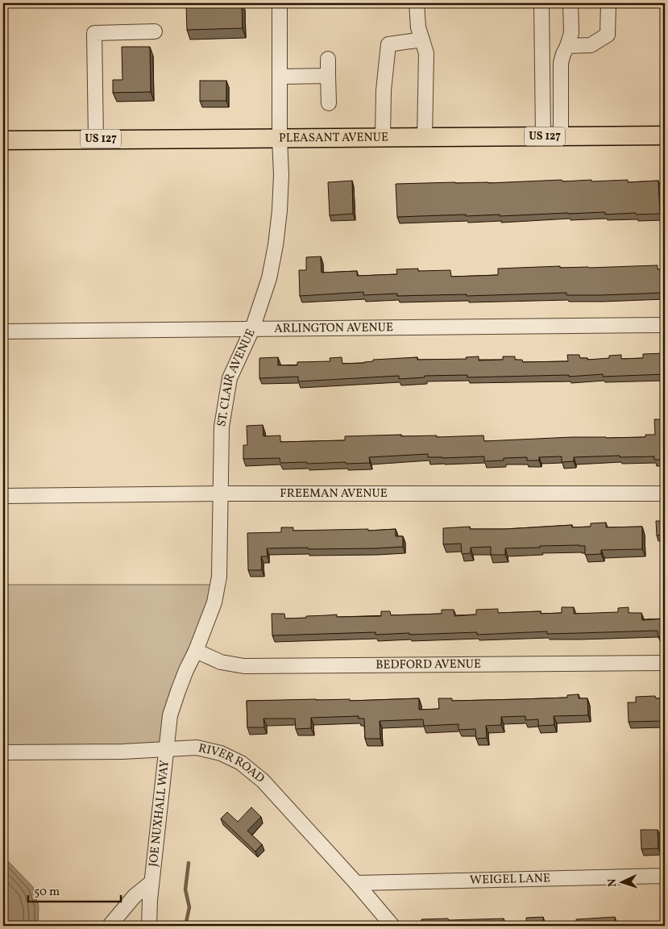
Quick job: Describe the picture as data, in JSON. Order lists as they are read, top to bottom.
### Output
{
  "streets": {
    "main road": ["US 127", "PLEASANT AVENUE"],
    "street": [
      "ARLINGTON AVENUE",
      "ST. CLAIR AVENUE",
      "FREEMAN AVENUE",
      "BEDFORD AVENUE",
      "RIVER ROAD",
      "JOE NUXHALL WAY",
      "WEIGEL LANE"
    ]
  },
  "crossings": [
    ["PLEASANT AVENUE", "ST. CLAIR AVENUE"],
    ["ARLINGTON AVENUE", "ST. CLAIR AVENUE"],
    ["ST. CLAIR AVENUE", "FREEMAN AVENUE"],
    ["ST. CLAIR AVENUE", "BEDFORD AVENUE"],
    ["ST. CLAIR AVENUE", "RIVER ROAD"],
    ["ST. CLAIR AVENUE", "JOE NUXHALL WAY"],
    ["RIVER ROAD", "JOE NUXHALL WAY"],
    ["RIVER ROAD", "WEIGEL LANE"]
  ],
  "scale_bar": "50 m",
  "north": "left"
}
